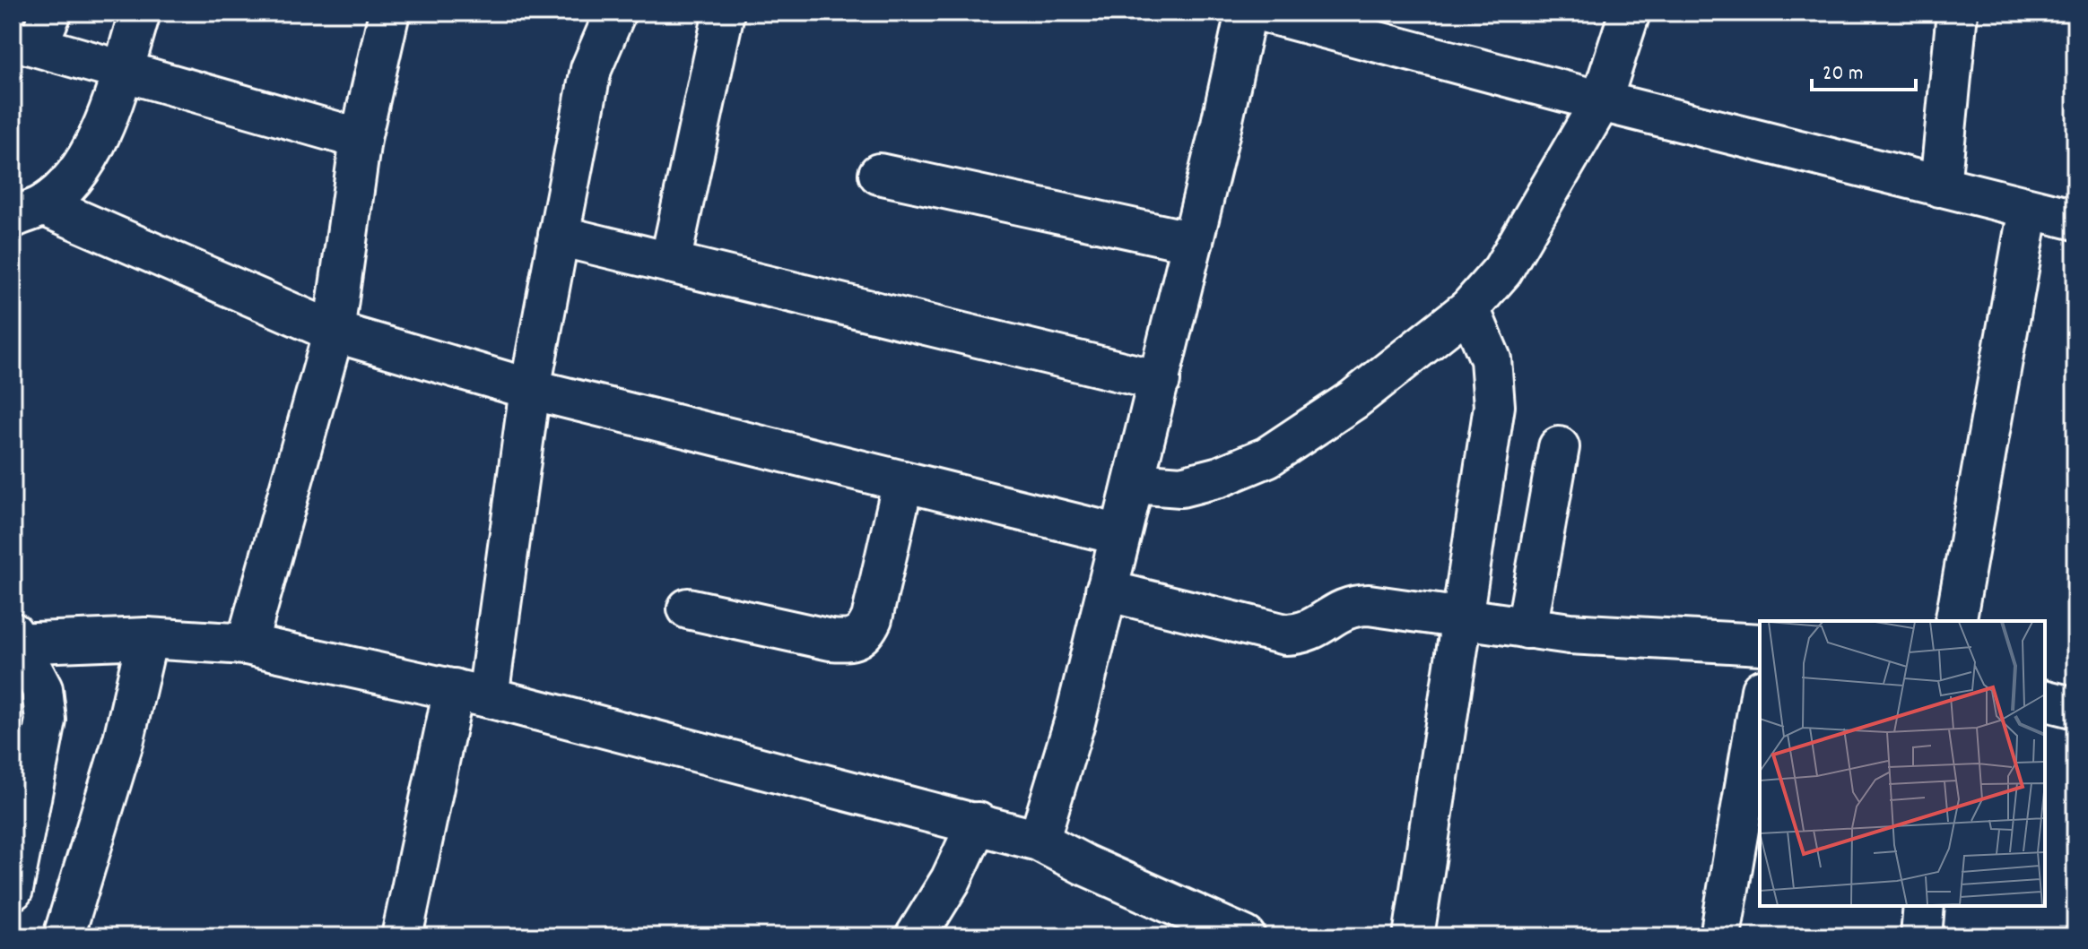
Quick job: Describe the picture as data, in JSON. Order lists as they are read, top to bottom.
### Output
{
  "scale_bar": "20 m"
}
